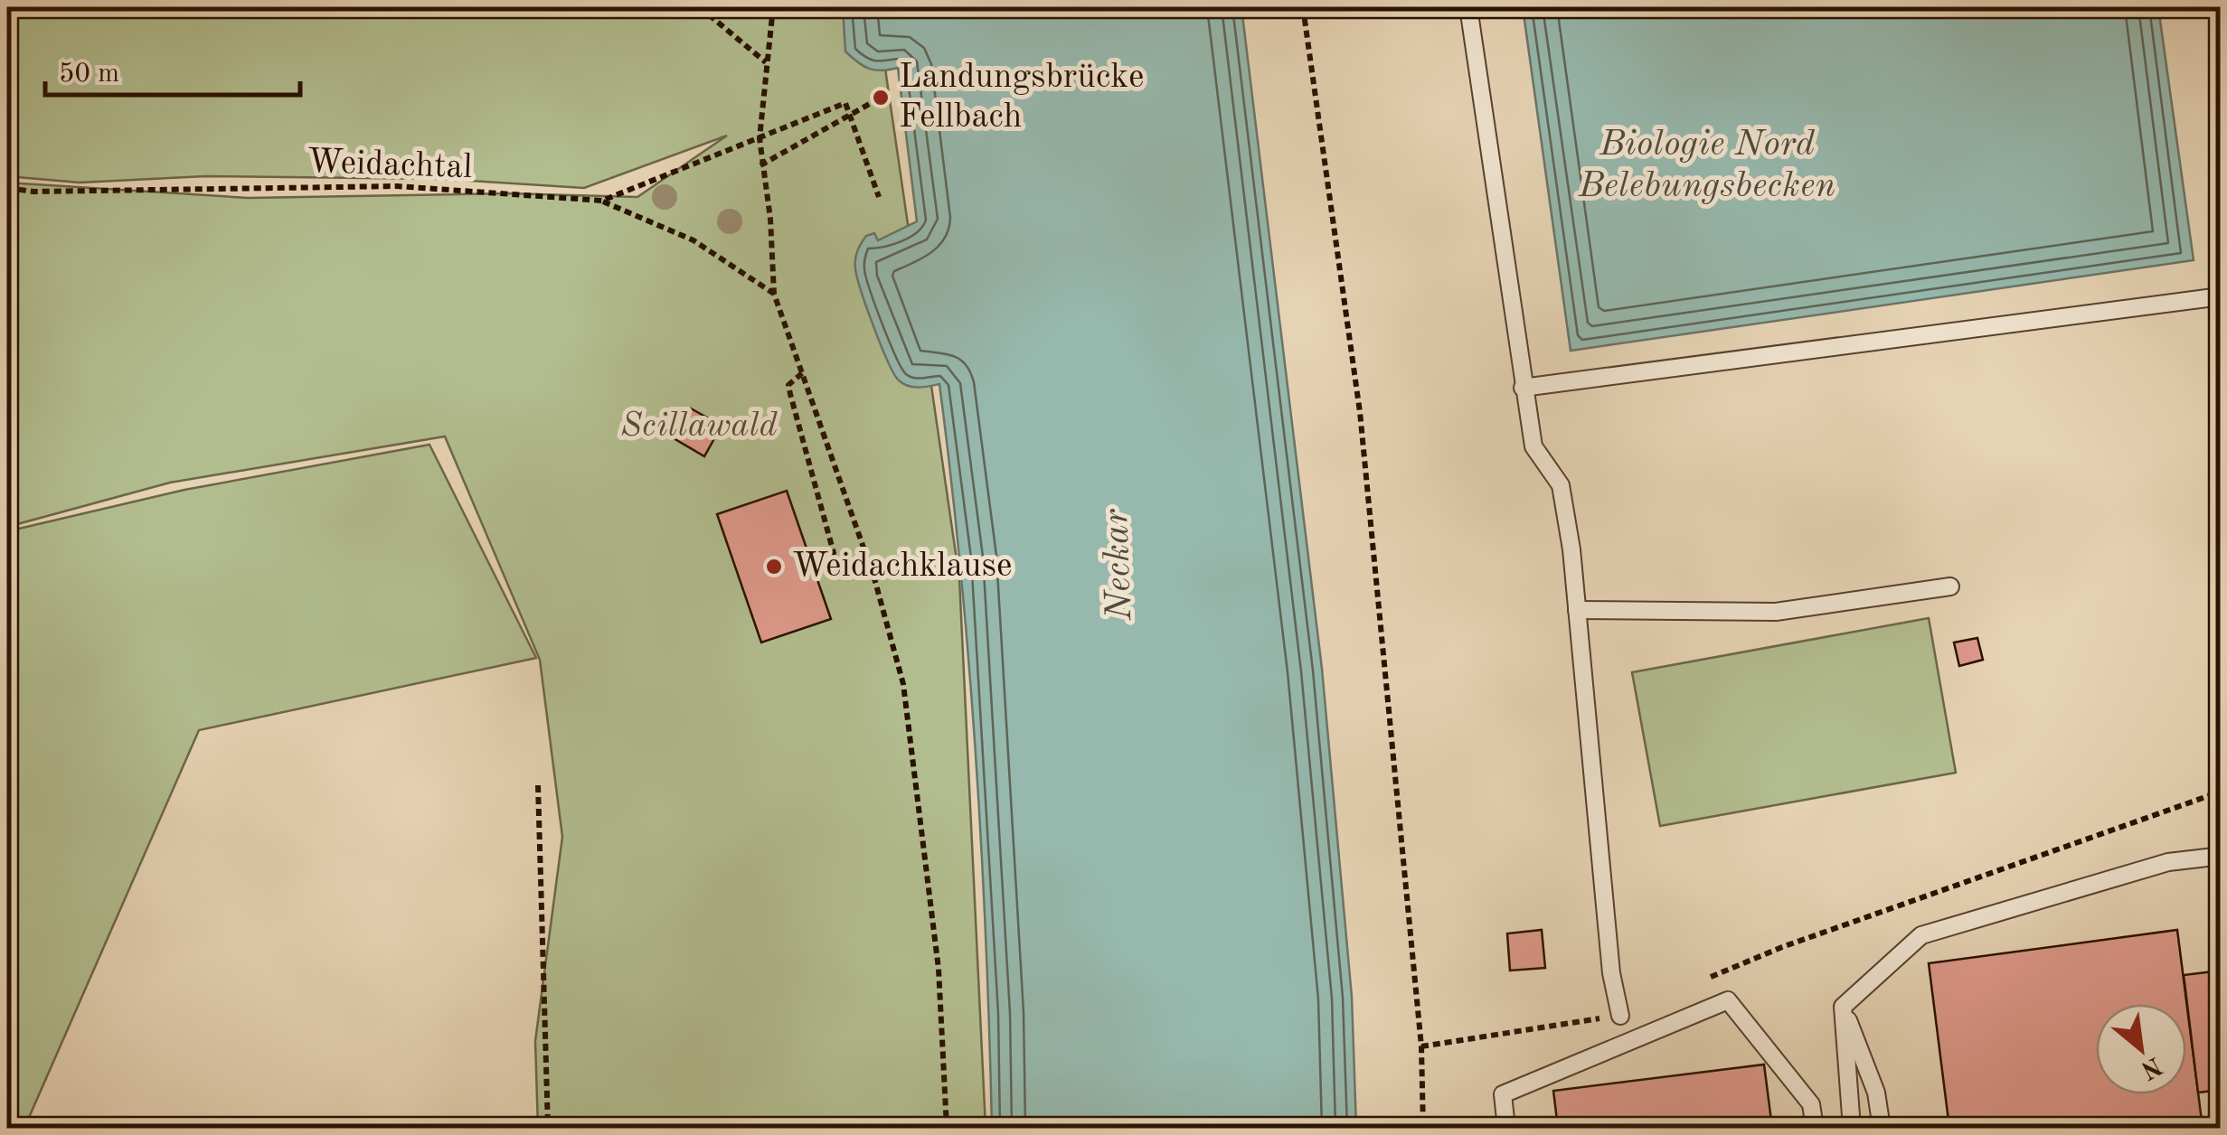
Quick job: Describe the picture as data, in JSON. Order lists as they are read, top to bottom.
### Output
{
  "streets": {
    "path": ["Weidachtal"]
  },
  "water": ["Biologie Nord Belebungsbecken", "Neckar"],
  "parks": ["Scillawald"],
  "places": ["Landungsbrücke Fellbach", "Weidachklause"],
  "scale_bar": "50 m",
  "north": "bottom right"
}
